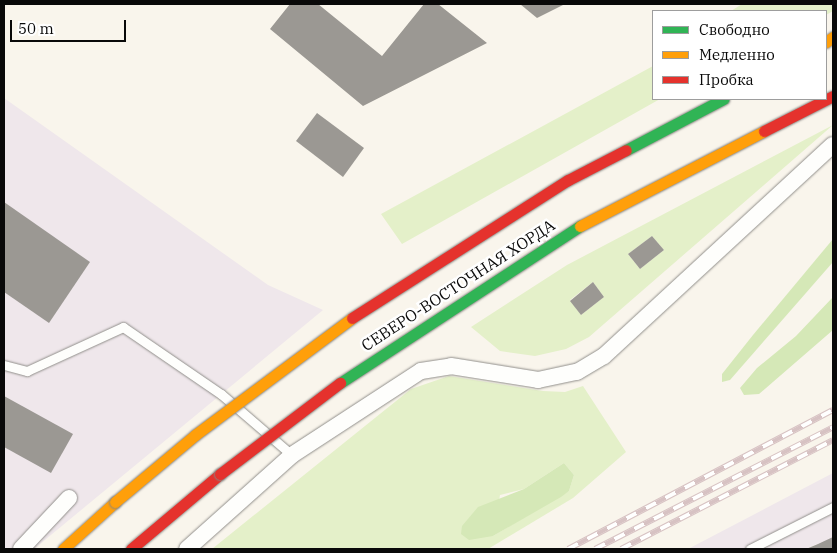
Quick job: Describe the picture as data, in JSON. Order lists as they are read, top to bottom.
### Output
{
  "streets": {
    "street": ["СЕВЕРО-ВОСТОЧНАЯ ХОРДА"]
  },
  "legend": ["Свободно", "Медленно", "Пробка"],
  "scale_bar": "50 m"
}
